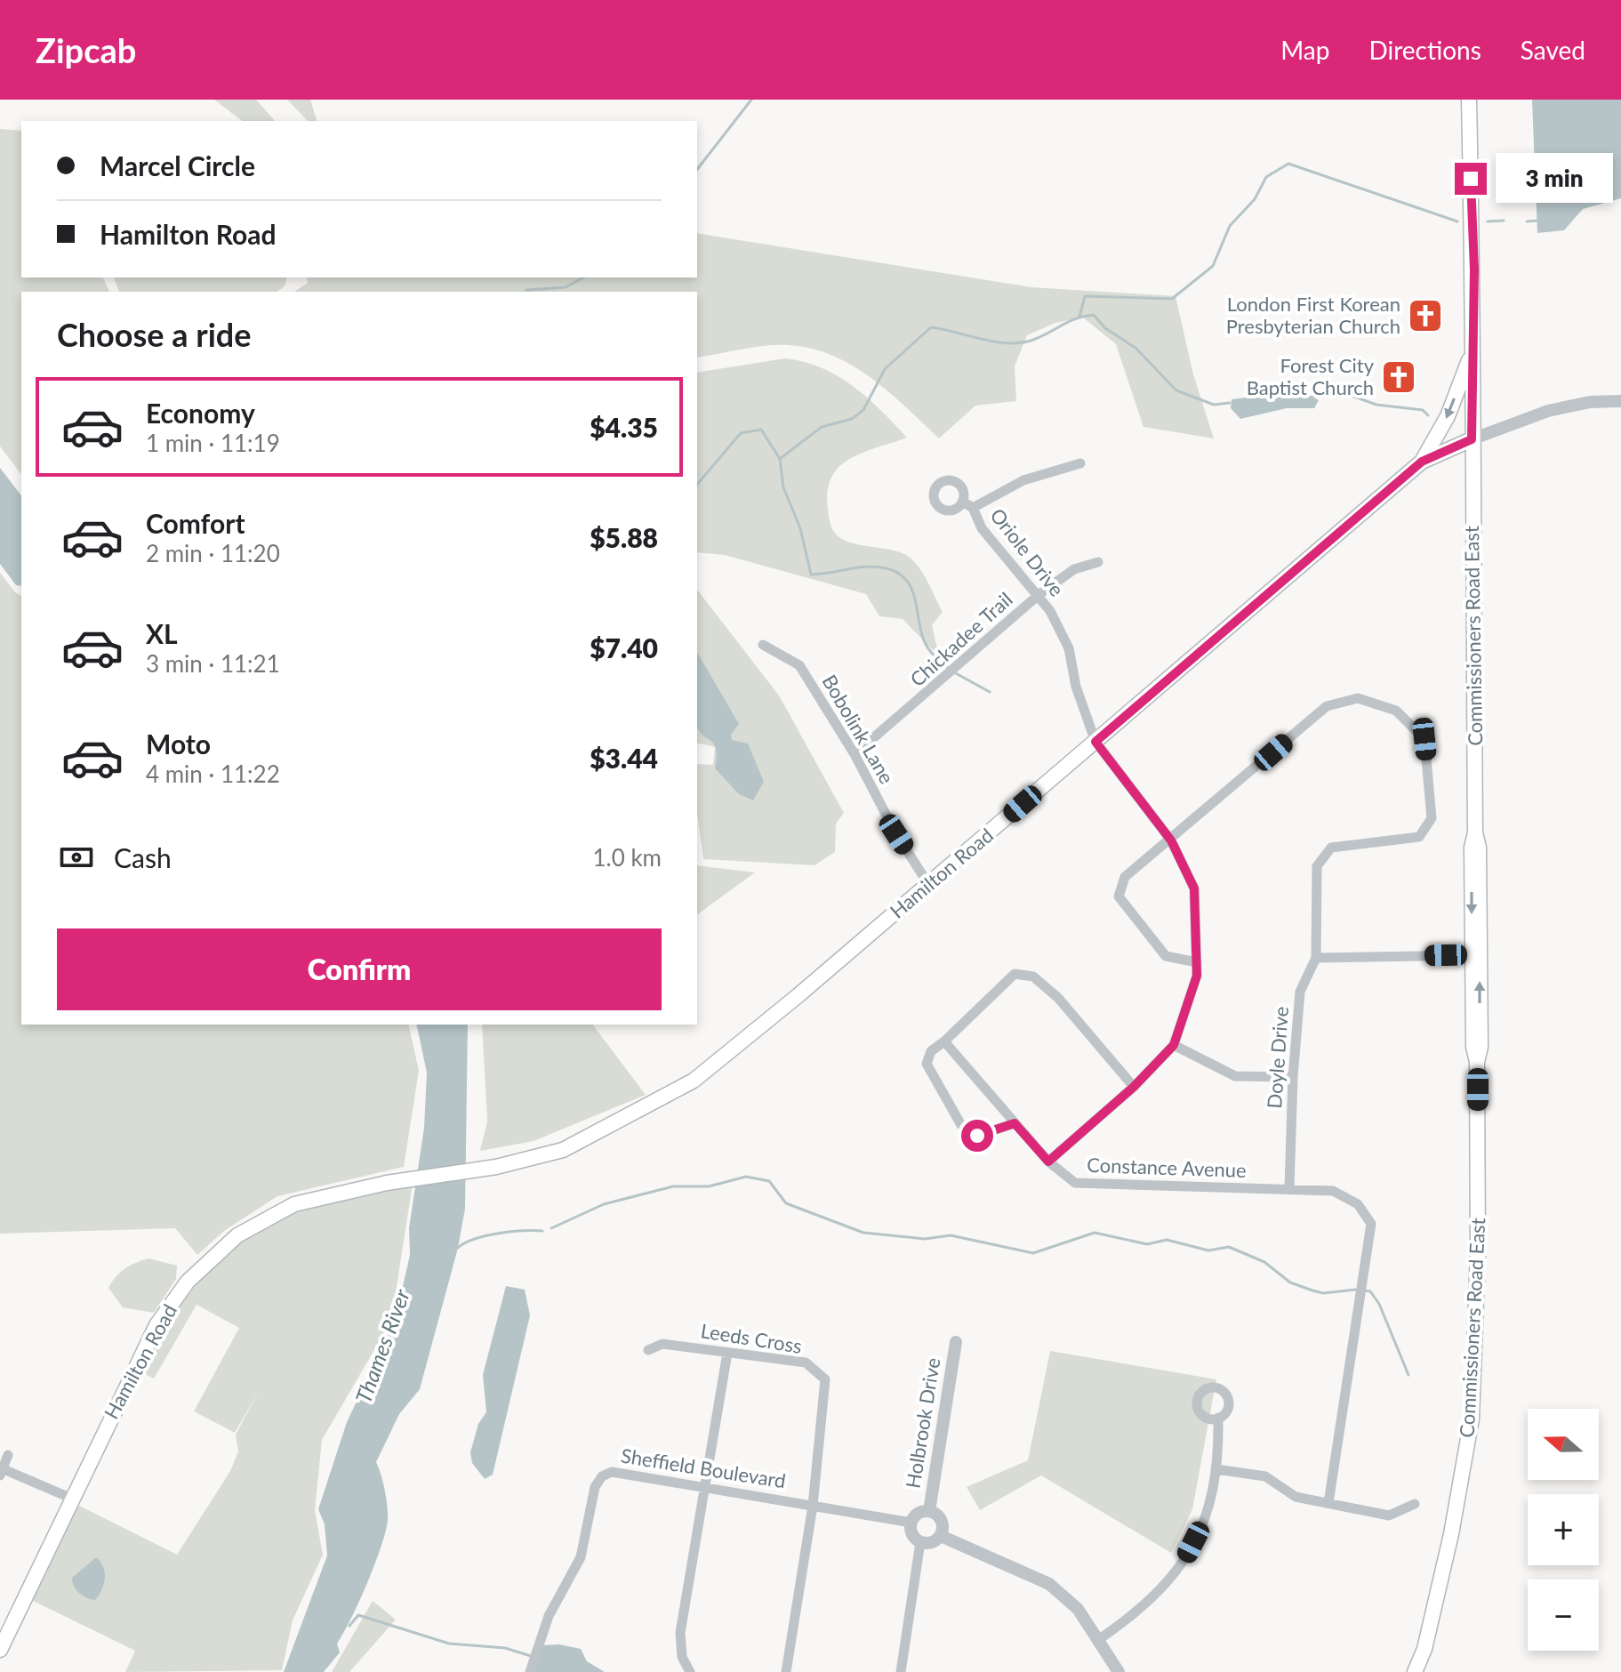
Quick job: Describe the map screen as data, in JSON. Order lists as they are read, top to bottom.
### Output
{
  "streets": {
    "main road": ["Commissioners Road East", "Hamilton Road"],
    "street": [
      "Oriole Drive",
      "Chickadee Trail",
      "Bobolink Lane",
      "Doyle Drive",
      "Constance Avenue",
      "Leeds Cross",
      "Holbrook Drive",
      "Sheffield Boulevard"
    ]
  },
  "crossings": [
    ["Oriole Drive", "Chickadee Trail"],
    ["Oriole Drive", "Hamilton Road"],
    ["Oriole Drive", "Doyle Drive"],
    ["Oriole Drive", "Constance Avenue"],
    ["Commissioners Road East", "Hamilton Road"],
    ["Chickadee Trail", "Bobolink Lane"],
    ["Bobolink Lane", "Hamilton Road"],
    ["Doyle Drive", "Constance Avenue"],
    ["Leeds Cross", "Sheffield Boulevard"],
    ["Holbrook Drive", "Sheffield Boulevard"]
  ],
  "water": ["Thames River"],
  "places": {
    "church": ["London First Korean Presbyterian Church", "Forest City Baptist Church"]
  },
  "north": "left",
  "page": {
    "header": "Zipcab",
    "nav": ["Map", "Directions", "Saved"],
    "banner": ["Marcel Circle", "Hamilton Road"],
    "bubble": "3 min",
    "heading": "Choose a ride",
    "list": [
      {
        "name": "Economy",
        "note": "1 min · 11:19",
        "value": "$4.35"
      },
      {
        "name": "Comfort",
        "note": "2 min · 11:20",
        "value": "$5.88"
      },
      {
        "name": "XL",
        "note": "3 min · 11:21",
        "value": "$7.40"
      },
      {
        "name": "Moto",
        "note": "4 min · 11:22",
        "value": "$3.44"
      }
    ],
    "pay": ["Cash", "1.0 km"],
    "buttons": "Confirm",
    "map_buttons": ["+", "−"]
  }
}
